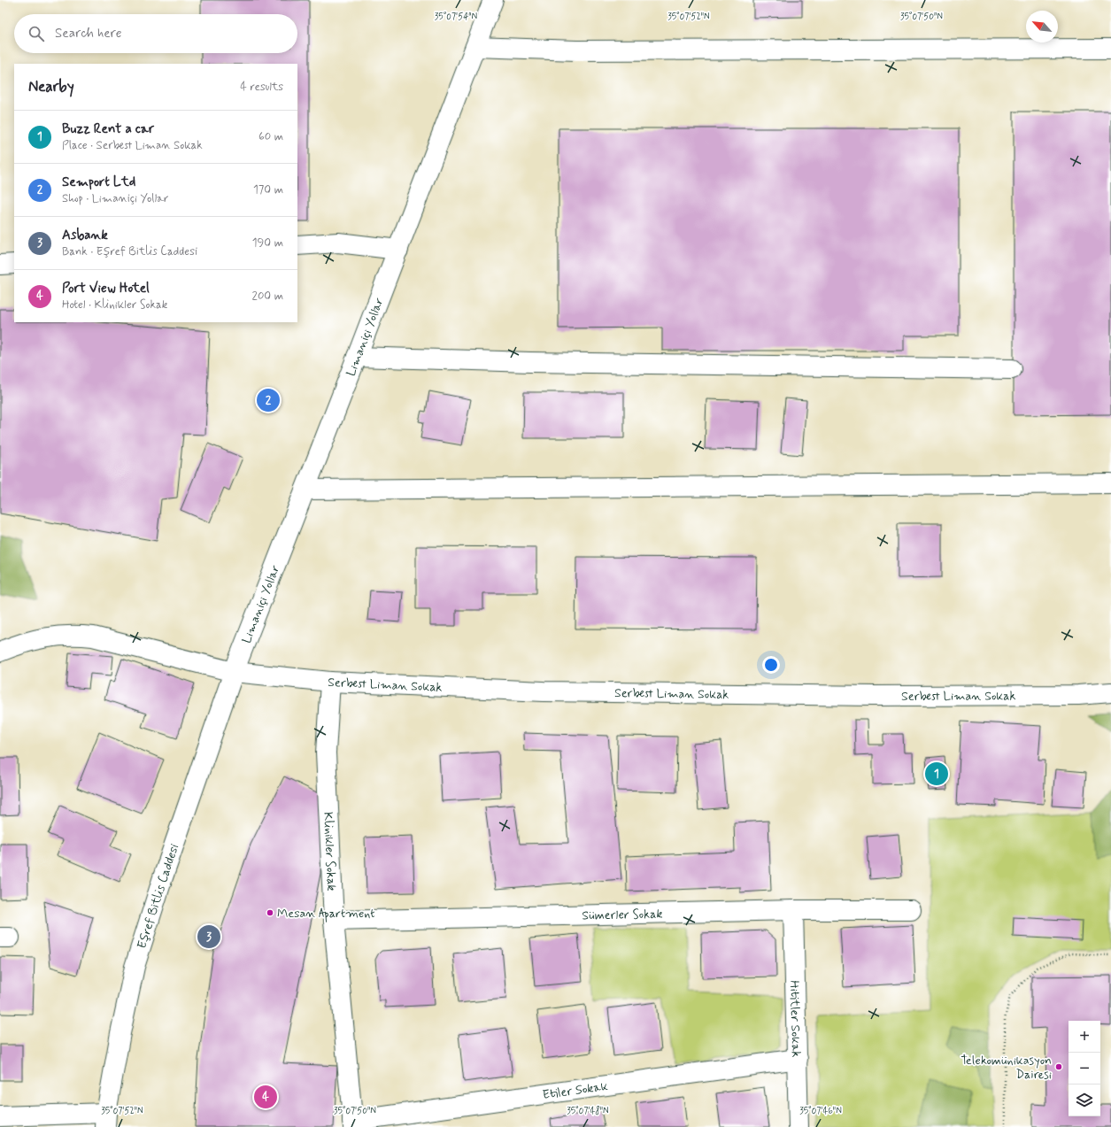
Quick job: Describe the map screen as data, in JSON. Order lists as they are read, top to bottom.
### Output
{
  "streets": {
    "street": [
      "Limaniçi Yollar",
      "Serbest Liman Sokak",
      "Klinikler Sokak",
      "Eşref Bitlis Caddesi",
      "Sümerler Sokak",
      "Hititler Sokak",
      "Etiler Sokak"
    ]
  },
  "crossings": [
    ["Limaniçi Yollar", "Serbest Liman Sokak"],
    ["Limaniçi Yollar", "Eşref Bitlis Caddesi"],
    ["Serbest Liman Sokak", "Klinikler Sokak"],
    ["Serbest Liman Sokak", "Eşref Bitlis Caddesi"],
    ["Klinikler Sokak", "Sümerler Sokak"],
    ["Klinikler Sokak", "Etiler Sokak"],
    ["Sümerler Sokak", "Hititler Sokak"],
    ["Hititler Sokak", "Etiler Sokak"]
  ],
  "places": ["Mesan Apartment", "Telekomünikasyon Dairesi"],
  "north": "top left",
  "page": {
    "search": "Search here",
    "heading": ["Nearby", "4 results"],
    "list": [
      {
        "mark": "1",
        "name": "Buzz Rent a car",
        "note": "Place · Serbest Liman Sokak",
        "value": "60 m"
      },
      {
        "mark": "2",
        "name": "Semport Ltd",
        "note": "Shop · Limaniçi Yollar",
        "value": "170 m"
      },
      {
        "mark": "3",
        "name": "Asbank",
        "note": "Bank · Eşref Bitlis Caddesi",
        "value": "190 m"
      },
      {
        "mark": "4",
        "name": "Port View Hotel",
        "note": "Hotel · Klinikler Sokak",
        "value": "200 m"
      }
    ],
    "pins": [
      "2",
      "1",
      "3",
      "4"
    ],
    "map_buttons": ["+", "−"]
  },
  "coordinates": [
    "35°07'54\"N",
    "35°07'52\"N",
    "35°07'50\"N",
    "35°07'48\"N",
    "35°07'46\"N"
  ]
}
